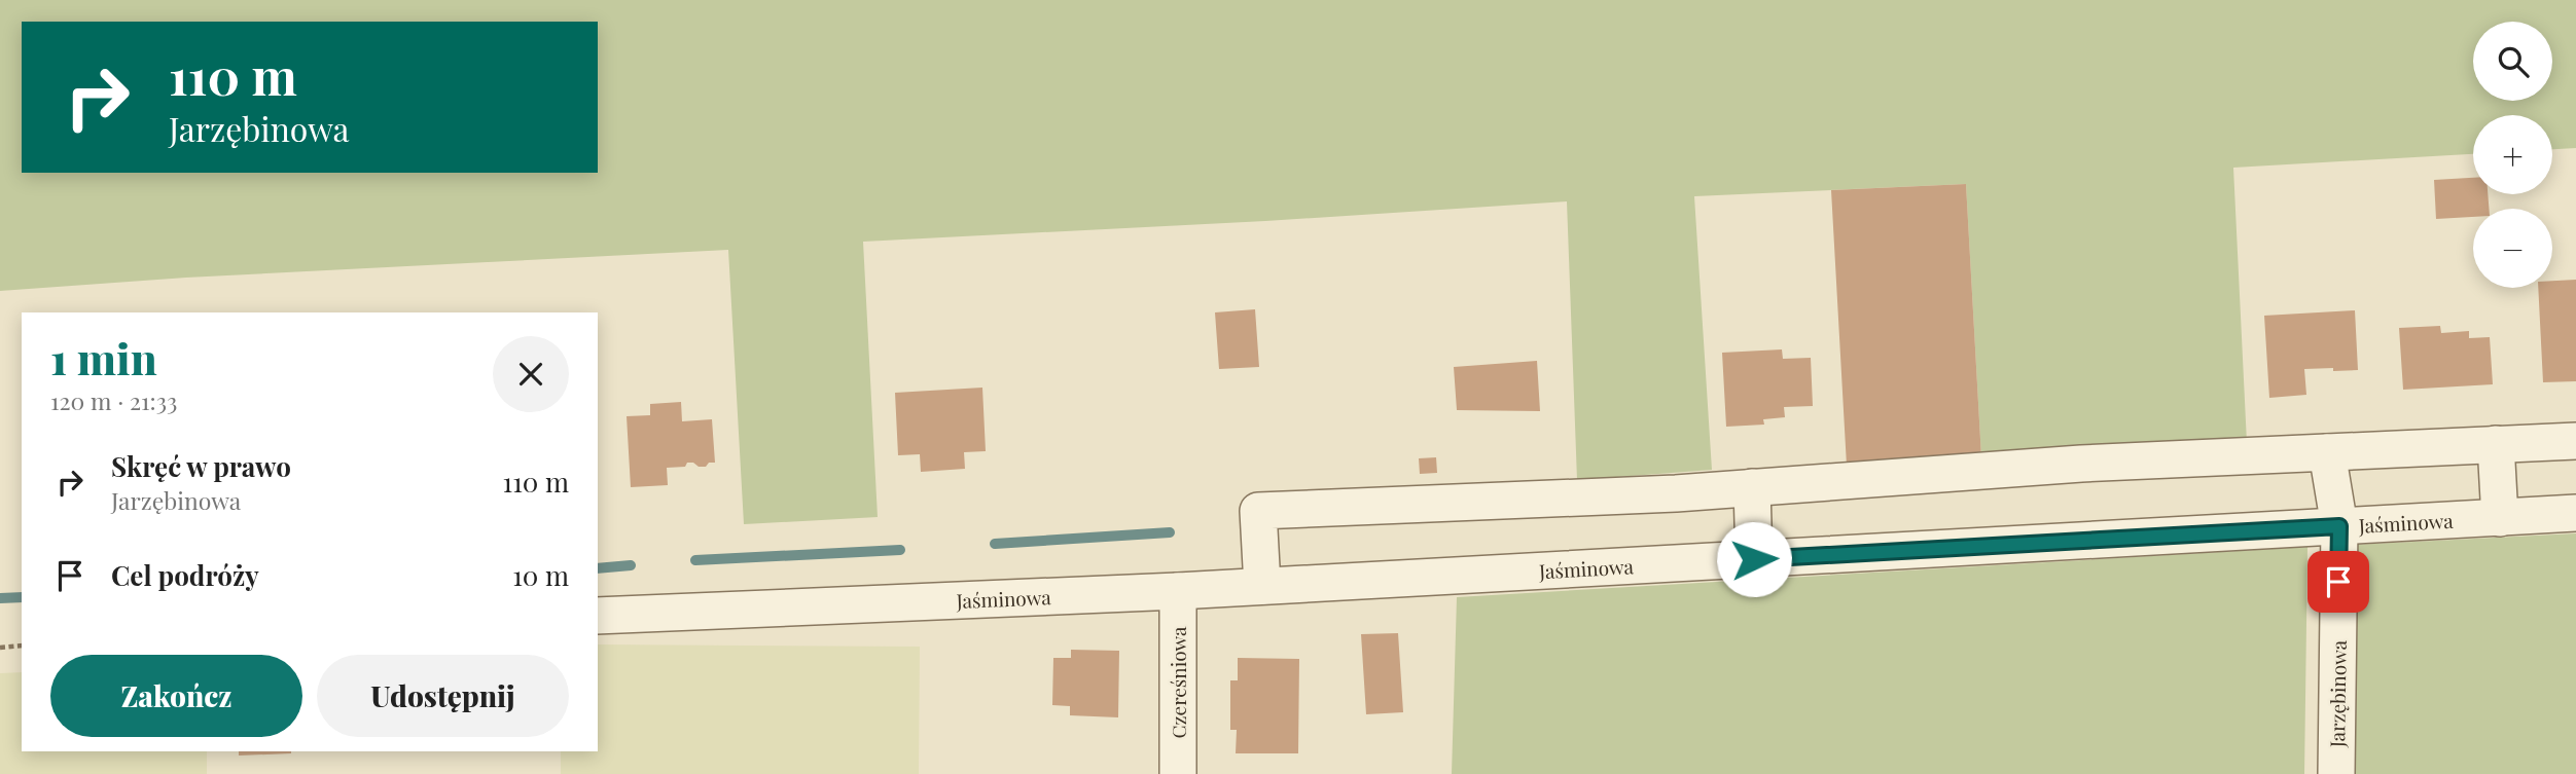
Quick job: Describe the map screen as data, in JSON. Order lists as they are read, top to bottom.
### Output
{
  "streets": {
    "street": ["Jaśminowa", "Czereśniowa", "Jarzębinowa"]
  },
  "crossings": [
    ["Jaśminowa", "Czereśniowa"],
    ["Jaśminowa", "Jarzębinowa"]
  ],
  "page": {
    "map_buttons": ["+", "−"],
    "turn": ["110 m", "Jarzębinowa"],
    "heading": ["1 min", "120 m · 21:33"],
    "list": [
      {
        "name": "Skręć w prawo",
        "note": "Jarzębinowa",
        "value": "110 m"
      },
      {
        "name": "Cel podróży",
        "value": "10 m"
      }
    ],
    "buttons": ["Zakończ", "Udostępnij"]
  }
}
